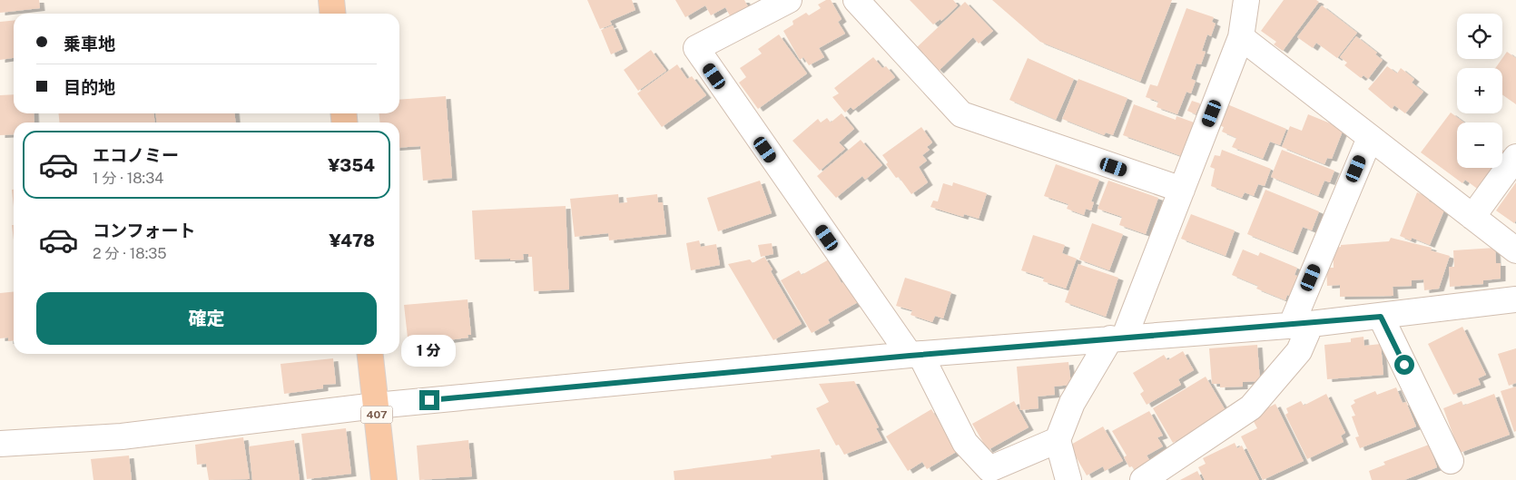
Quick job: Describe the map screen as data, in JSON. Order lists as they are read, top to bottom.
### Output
{
  "streets": {
    "highway": ["407"]
  },
  "page": {
    "map_buttons": ["+", "−"],
    "banner": ["乗車地", "目的地"],
    "list": [
      {
        "name": "エコノミー",
        "note": "1 分 · 18:34",
        "value": "¥354"
      },
      {
        "name": "コンフォート",
        "note": "2 分 · 18:35",
        "value": "¥478"
      }
    ],
    "buttons": "確定",
    "bubble": "1 分"
  }
}
